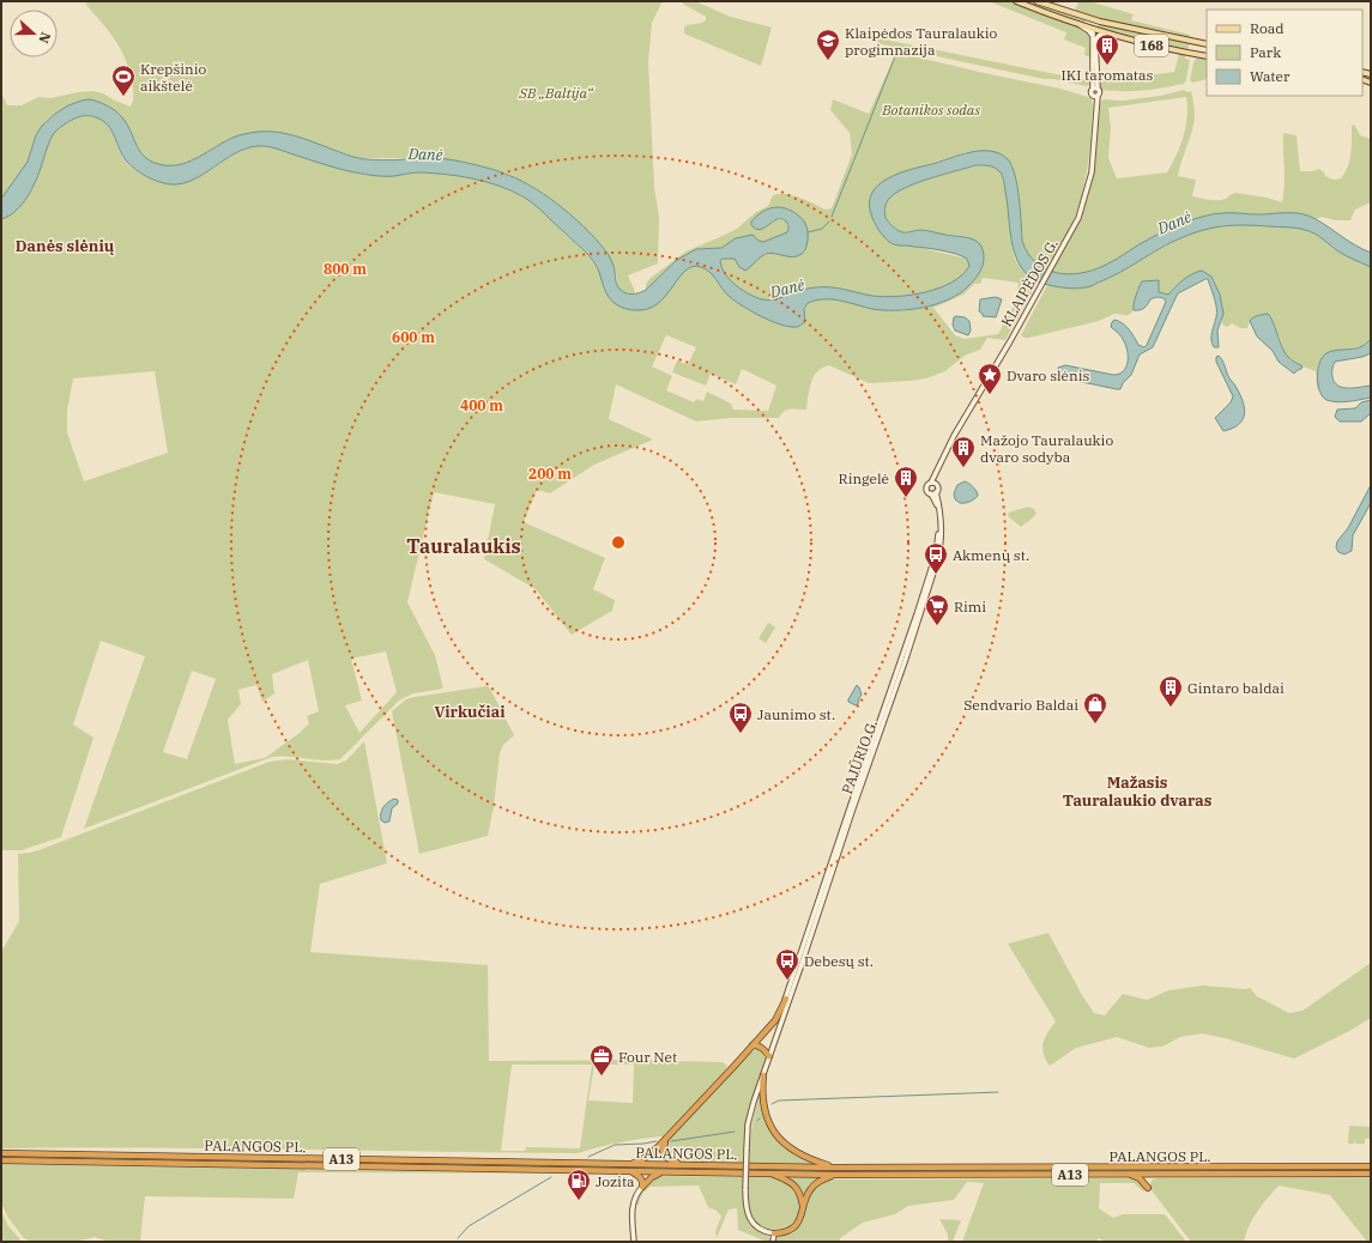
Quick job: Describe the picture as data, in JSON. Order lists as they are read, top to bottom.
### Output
{
  "streets": {
    "highway": ["PALANGOS PL.", "A13"],
    "main road": ["168", "KLAIPĖDOS G.", "PAJŪRIO G."]
  },
  "crossings": [
    ["KLAIPĖDOS G.", "PAJŪRIO G."]
  ],
  "districts": [
    "Danės slėnių",
    "Tauralaukis",
    "Virkučiai",
    "Mažasis Tauralaukio dvaras"
  ],
  "water": ["Danė"],
  "parks": ["SB „Baltija“", "Botanikos sodas"],
  "places": {
    "school or university": ["Klaipėdos Tauralaukio progimnazija"],
    "building": [
      "IKI taromatas",
      "Mažojo Tauralaukio dvaro sodyba",
      "Ringelė",
      "Gintaro baldai"
    ],
    "sports": ["Krepšinio aikštelė"],
    "place": ["Dvaro slėnis"],
    "bus stop": ["Akmenų st.", "Jaunimo st.", "Debesų st."],
    "supermarket": ["Rimi"],
    "shop": ["Sendvario Baldai"],
    "office": ["Four Net"],
    "fuel station": ["Jozita"]
  },
  "legend": ["Road", "Park", "Water"],
  "north": "right",
  "rings": [
    "800 m",
    "600 m",
    "400 m",
    "200 m"
  ]
}
